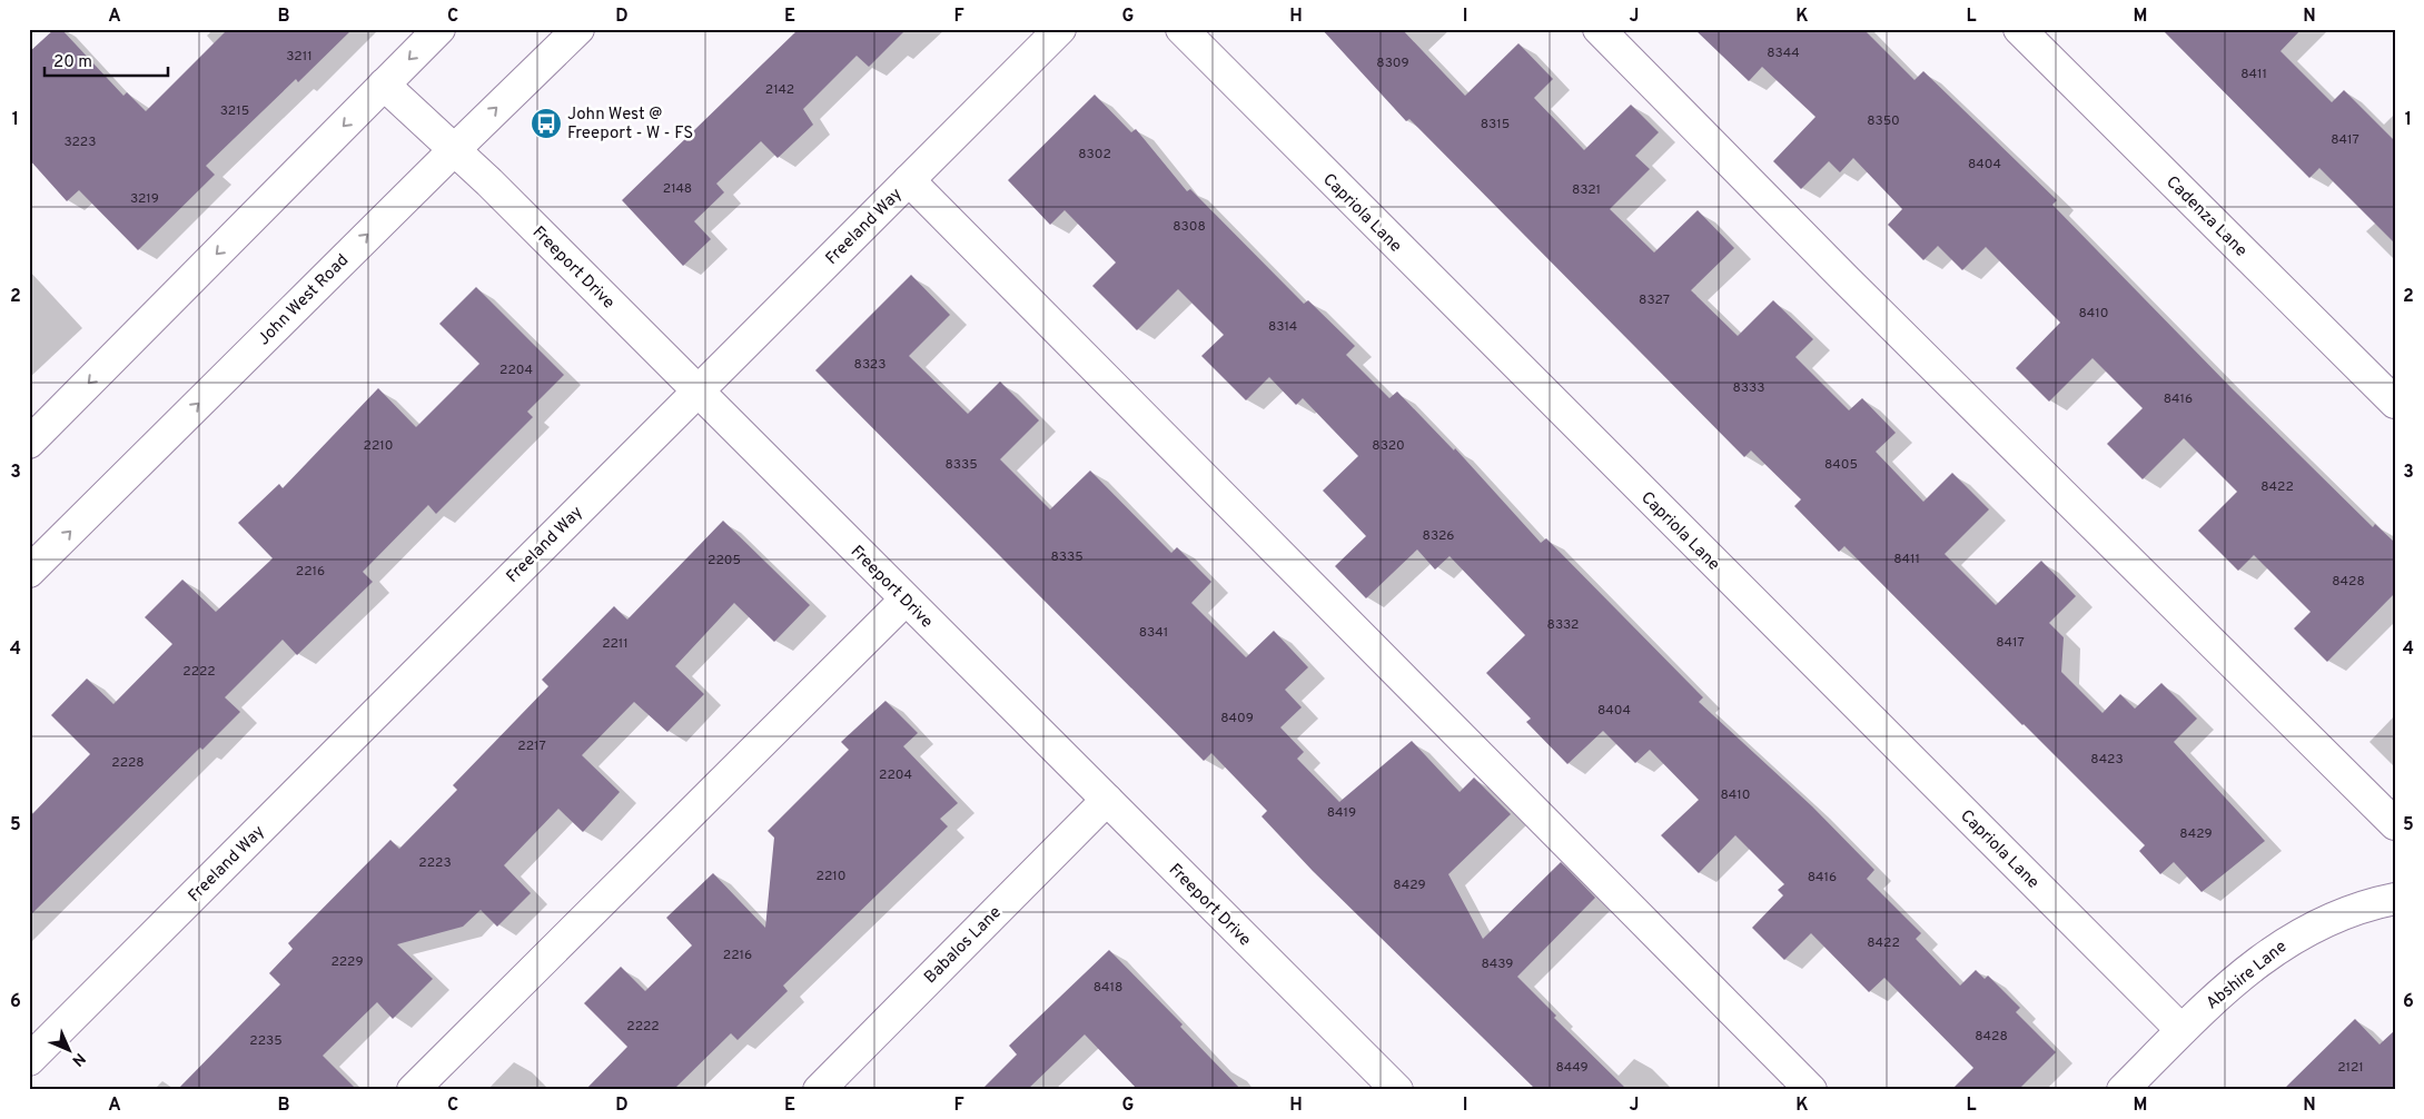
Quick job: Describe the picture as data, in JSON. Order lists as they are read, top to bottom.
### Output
{
  "streets": {
    "street": [
      "Capriola Lane",
      "Cadenza Lane",
      "Freeland Way",
      "Freeport Drive",
      "John West Road",
      "Babalos Lane",
      "Abshire Lane"
    ]
  },
  "crossings": [
    ["Capriola Lane", "Abshire Lane"],
    ["Freeland Way", "Freeport Drive"],
    ["Freeport Drive", "John West Road"],
    ["Freeport Drive", "Babalos Lane"]
  ],
  "places": {
    "bus stop": ["John West @ Freeport - W - FS"]
  },
  "house_numbers": [
    "8344",
    "3211",
    "8309",
    "8411",
    "2142",
    "3215",
    "8350",
    "8315",
    "8417",
    "3223",
    "8302",
    "8404",
    "2148",
    "8321",
    "3219",
    "8308",
    "8327",
    "8410",
    "8314",
    "8323",
    "2204",
    "8333",
    "8416",
    "2210",
    "8320",
    "8335",
    "8405",
    "8422",
    "8326",
    "8335",
    "8411",
    "2205",
    "2216",
    "8428",
    "8332",
    "8341",
    "8417",
    "2211",
    "2222",
    "8404",
    "8409",
    "2217",
    "8423",
    "2228",
    "2204",
    "8410",
    "8419",
    "8429",
    "2223",
    "2210",
    "8416",
    "8429",
    "8422",
    "2216",
    "2229",
    "8439",
    "8418",
    "2222",
    "8428",
    "2235",
    "8449",
    "2121"
  ],
  "scale_bar": "20 m",
  "north": "bottom right",
  "grid": {
    "columns": [
      "A",
      "B",
      "C",
      "D",
      "E",
      "F",
      "G",
      "H",
      "I",
      "J",
      "K",
      "L",
      "M",
      "N"
    ],
    "rows": [
      "1",
      "2",
      "3",
      "4",
      "5",
      "6"
    ]
  }
}
